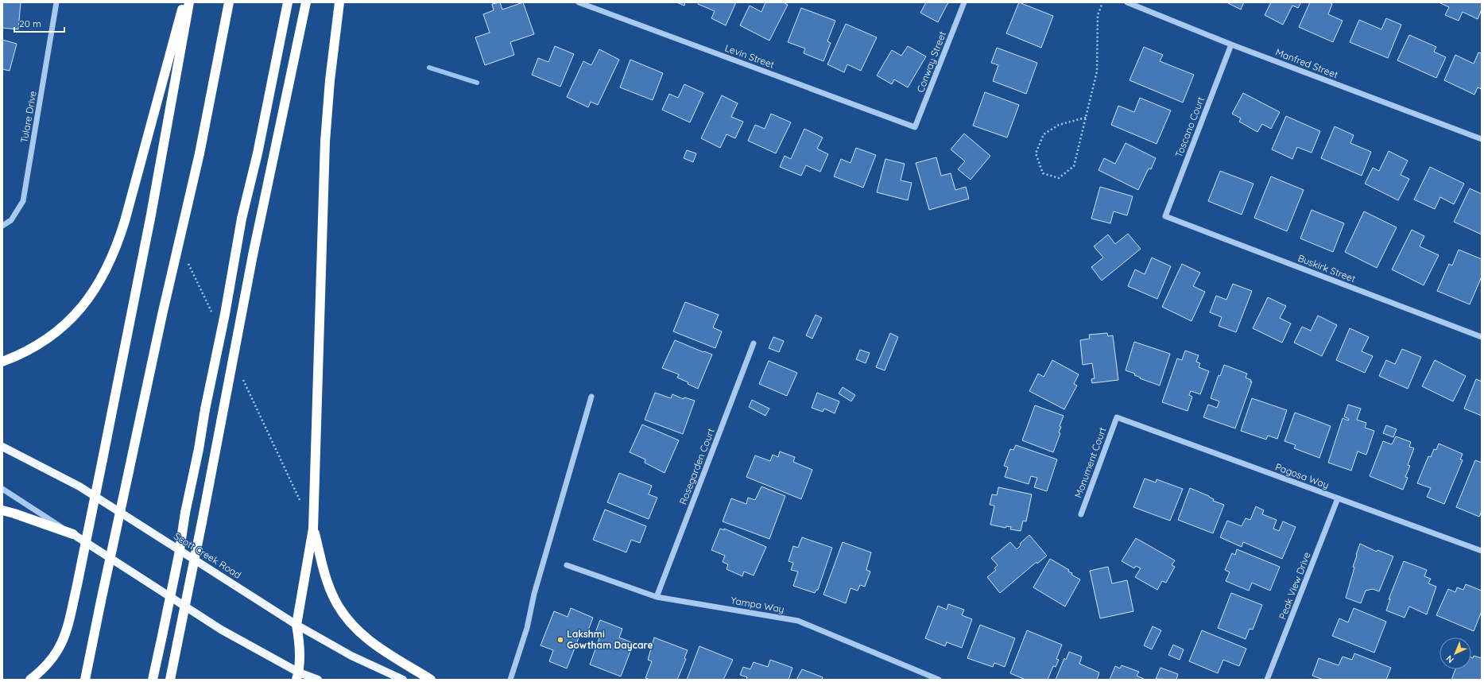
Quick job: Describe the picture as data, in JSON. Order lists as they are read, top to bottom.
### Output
{
  "streets": {
    "main road": ["Scott Creek Road"],
    "street": [
      "Levin Street",
      "Conway Street",
      "Manfred Street",
      "Tulare Drive",
      "Toscano Court",
      "Buskirk Street",
      "Monument Court",
      "Rosegarden Court",
      "Pagosa Way",
      "Peak View Drive",
      "Yampa Way"
    ]
  },
  "crossings": [
    ["Levin Street", "Conway Street"],
    ["Manfred Street", "Toscano Court"],
    ["Toscano Court", "Buskirk Street"],
    ["Monument Court", "Pagosa Way"],
    ["Rosegarden Court", "Yampa Way"],
    ["Pagosa Way", "Peak View Drive"]
  ],
  "places": ["Lakshmi Gowtham Daycare"],
  "scale_bar": "20 m",
  "north": "bottom left"
}
